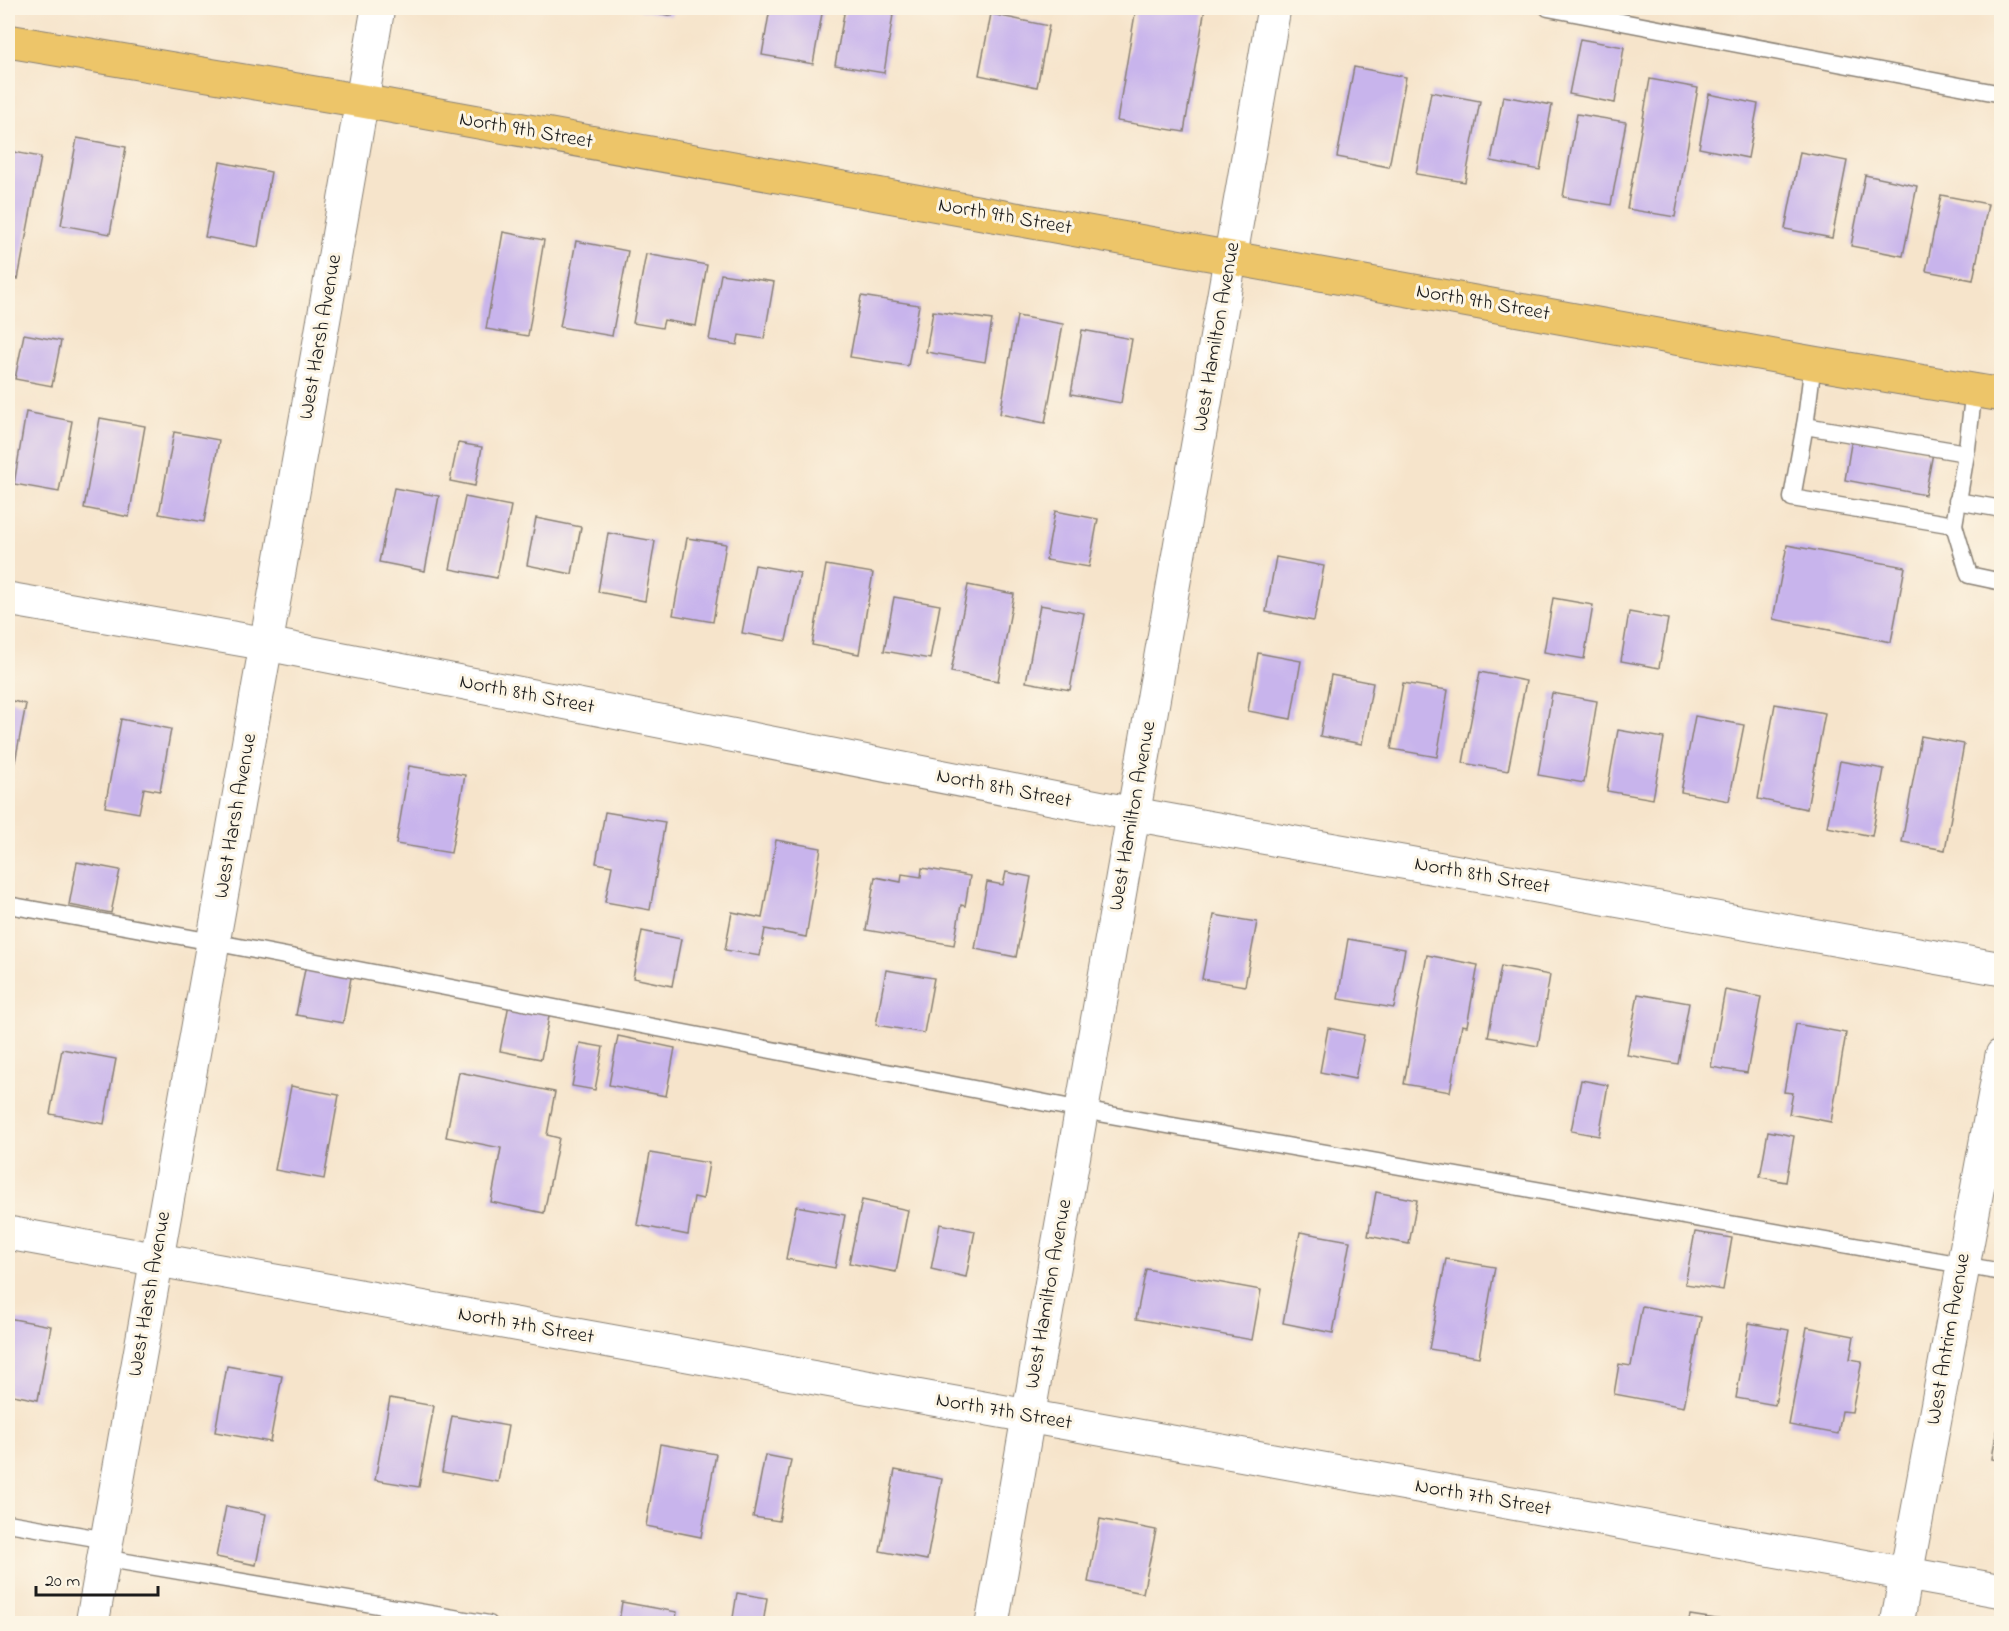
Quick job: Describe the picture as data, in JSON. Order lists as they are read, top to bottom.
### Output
{
  "streets": {
    "main road": ["North 9th Street"],
    "street": [
      "West Harsh Avenue",
      "West Hamilton Avenue",
      "North 8th Street",
      "North 7th Street",
      "West Antrim Avenue"
    ]
  },
  "crossings": [
    ["North 9th Street", "West Harsh Avenue"],
    ["North 9th Street", "West Hamilton Avenue"],
    ["West Harsh Avenue", "North 8th Street"],
    ["West Harsh Avenue", "North 7th Street"],
    ["West Hamilton Avenue", "North 8th Street"],
    ["West Hamilton Avenue", "North 7th Street"],
    ["North 7th Street", "West Antrim Avenue"]
  ],
  "scale_bar": "20 m"
}
